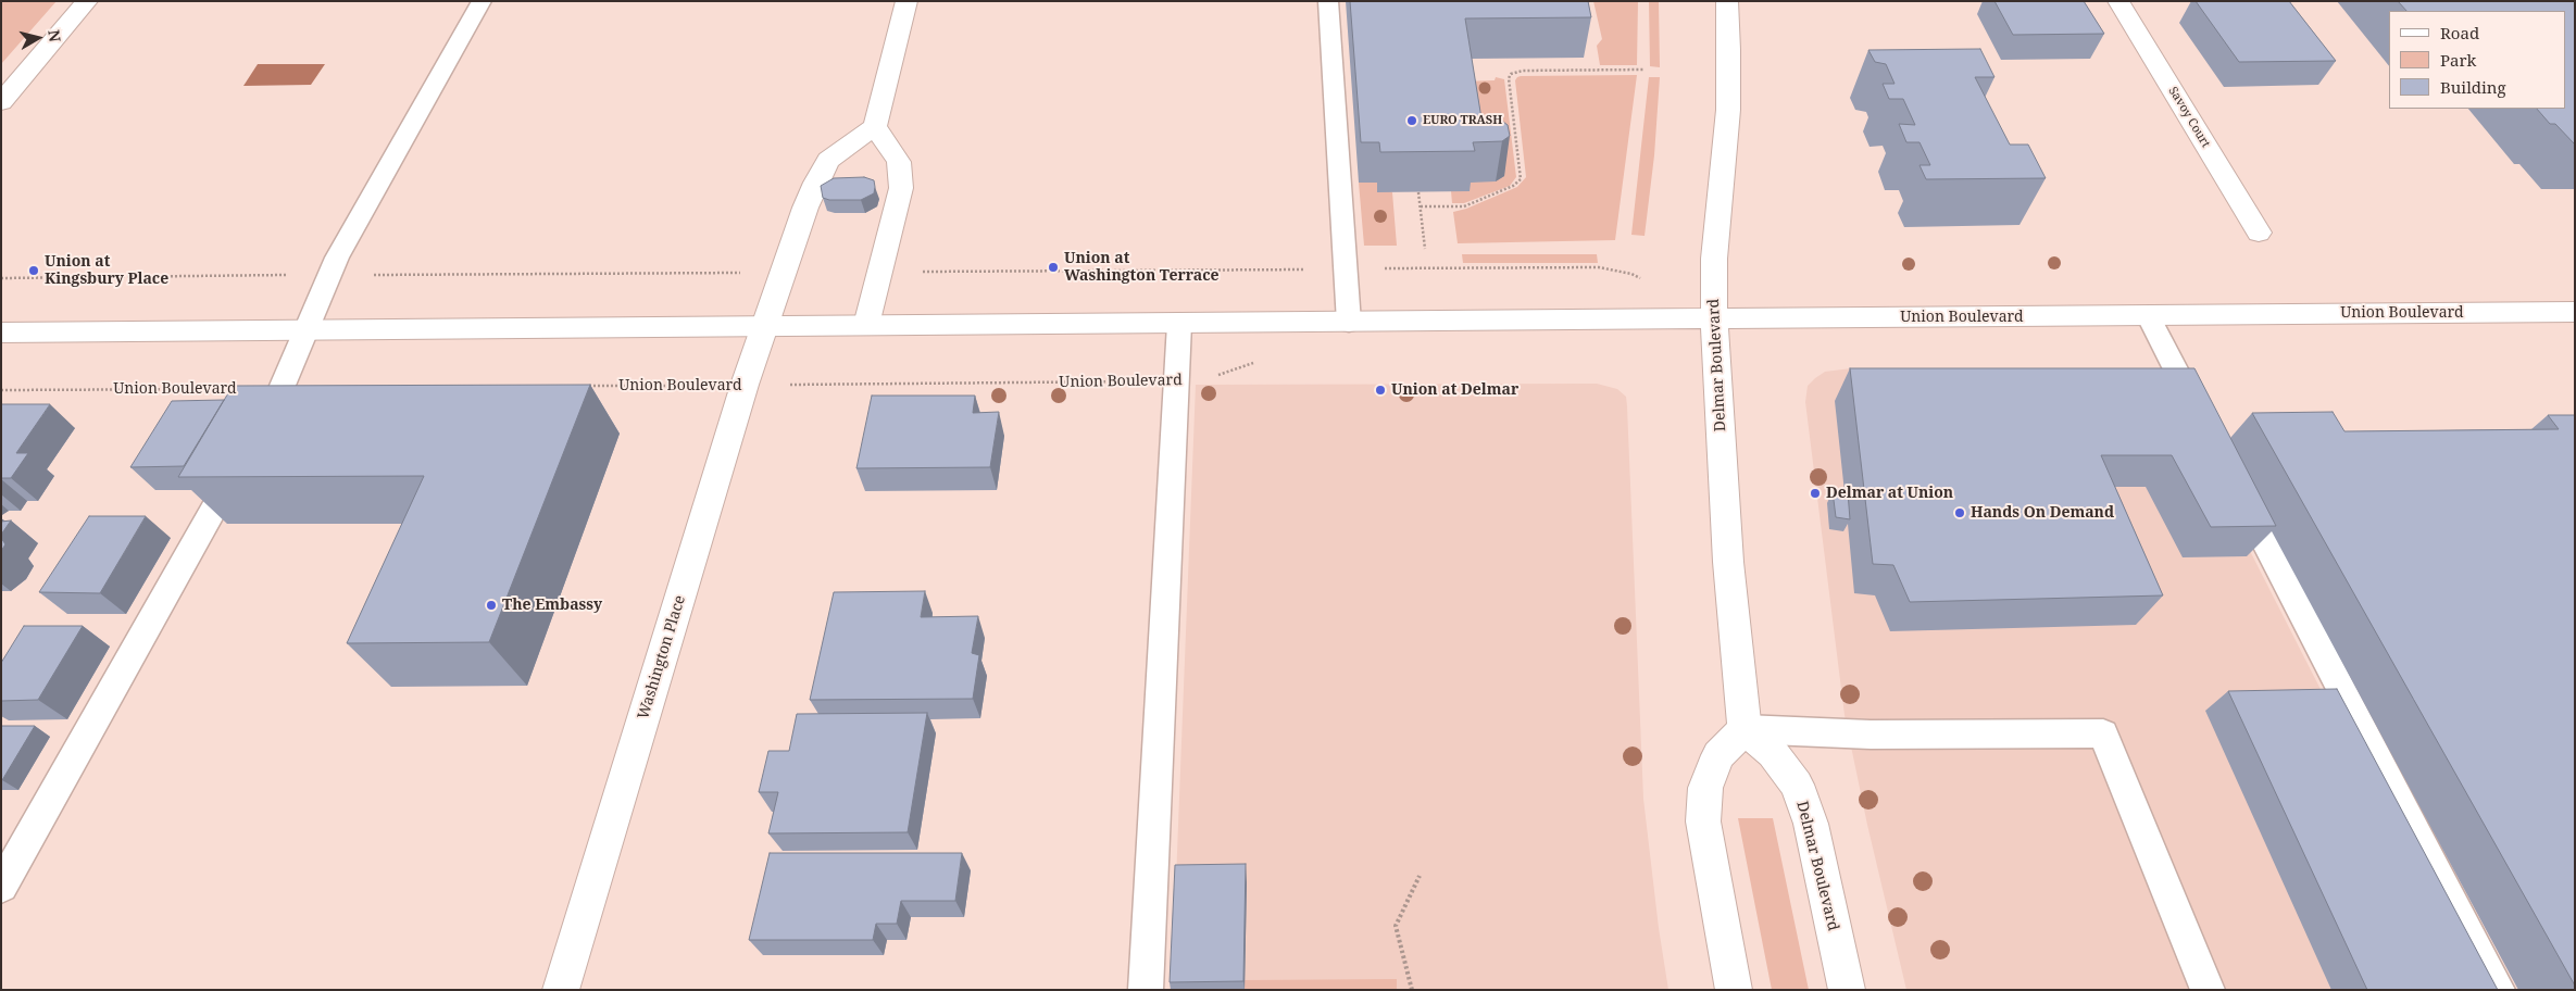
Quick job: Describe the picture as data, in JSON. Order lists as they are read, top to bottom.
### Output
{
  "streets": {
    "main road": [
      "Savoy Court",
      "Union Boulevard",
      "Delmar Boulevard",
      "Washington Place"
    ]
  },
  "crossings": [
    ["Union Boulevard", "Delmar Boulevard"],
    ["Union Boulevard", "Washington Place"]
  ],
  "places": [
    "EURO TRASH",
    "Union at Washington Terrace",
    "Union at Kingsbury Place",
    "Union at Delmar",
    "Delmar at Union",
    "Hands On Demand",
    "The Embassy"
  ],
  "legend": ["Road", "Park", "Building"],
  "north": "right"
}
